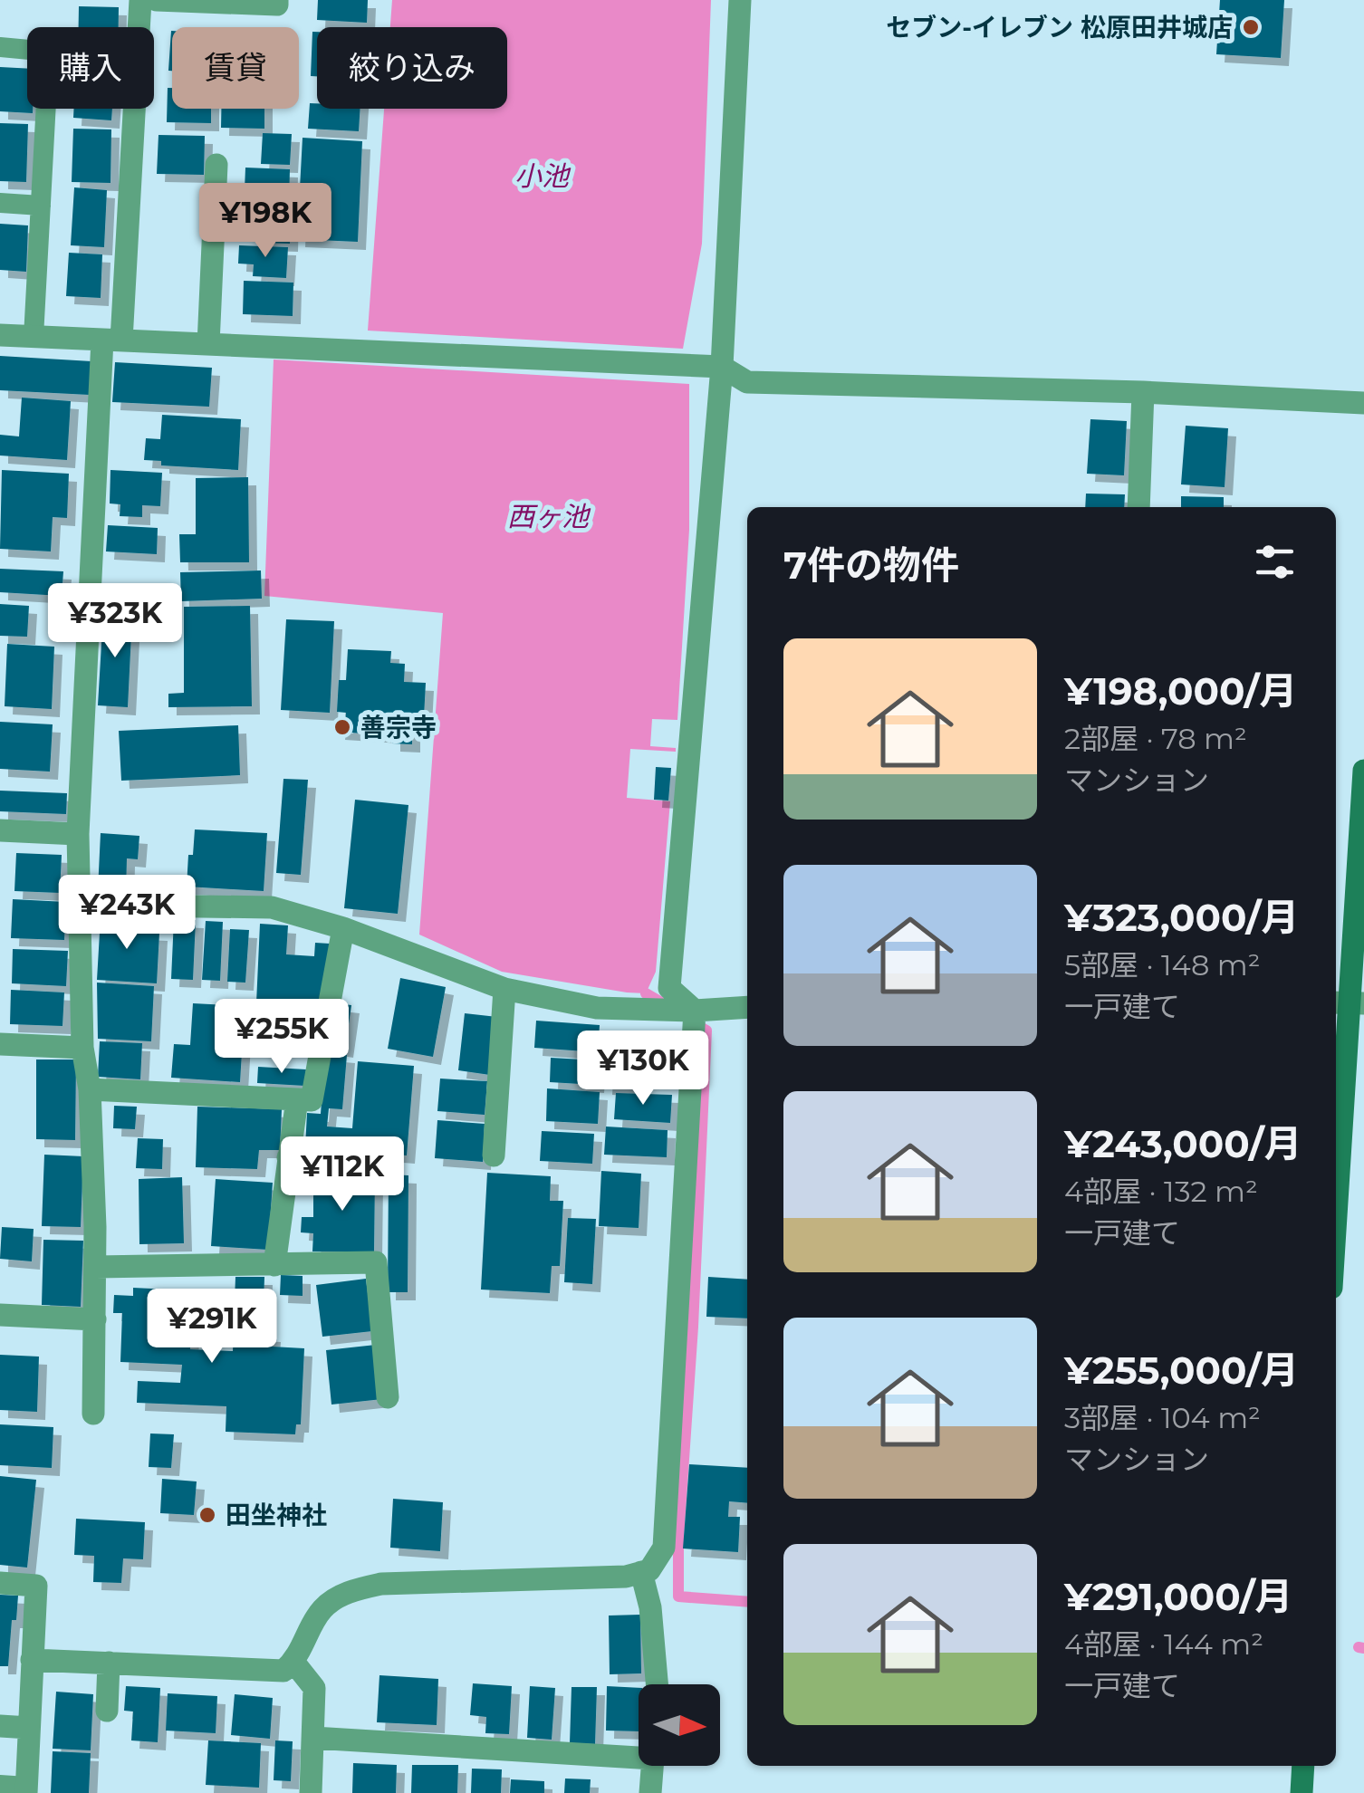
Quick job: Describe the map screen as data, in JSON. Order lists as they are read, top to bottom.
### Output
{
  "water": ["小池", "西ヶ池"],
  "places": ["セブン-イレブン 松原田井城店", "善宗寺", "田坐神社"],
  "north": "right",
  "page": {
    "chip": ["購入", "賃貸", "絞り込み"],
    "price": [
      "¥198K",
      "¥323K",
      "¥243K",
      "¥255K",
      "¥130K",
      "¥112K",
      "¥291K"
    ],
    "heading": "7件の物件",
    "list": [
      {
        "name": "¥198,000/月",
        "note": "2部屋 · 78 m² · マンション"
      },
      {
        "name": "¥323,000/月",
        "note": "5部屋 · 148 m² · 一戸建て"
      },
      {
        "name": "¥243,000/月",
        "note": "4部屋 · 132 m² · 一戸建て"
      },
      {
        "name": "¥255,000/月",
        "note": "3部屋 · 104 m² · マンション"
      },
      {
        "name": "¥291,000/月",
        "note": "4部屋 · 144 m² · 一戸建て"
      }
    ]
  }
}
